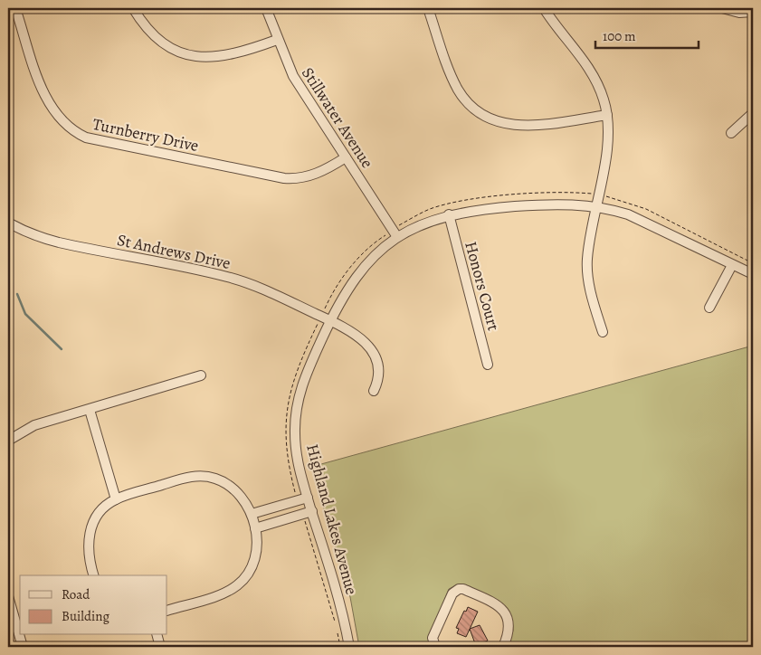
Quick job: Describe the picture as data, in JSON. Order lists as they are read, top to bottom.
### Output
{
  "streets": {
    "street": [
      "Stillwater Avenue",
      "Turnberry Drive",
      "St Andrews Drive",
      "Honors Court",
      "Highland Lakes Avenue"
    ]
  },
  "crossings": [
    ["Stillwater Avenue", "Turnberry Drive"],
    ["Stillwater Avenue", "Highland Lakes Avenue"],
    ["St Andrews Drive", "Highland Lakes Avenue"],
    ["Honors Court", "Highland Lakes Avenue"]
  ],
  "legend": ["Road", "Building"],
  "scale_bar": "100 m"
}
